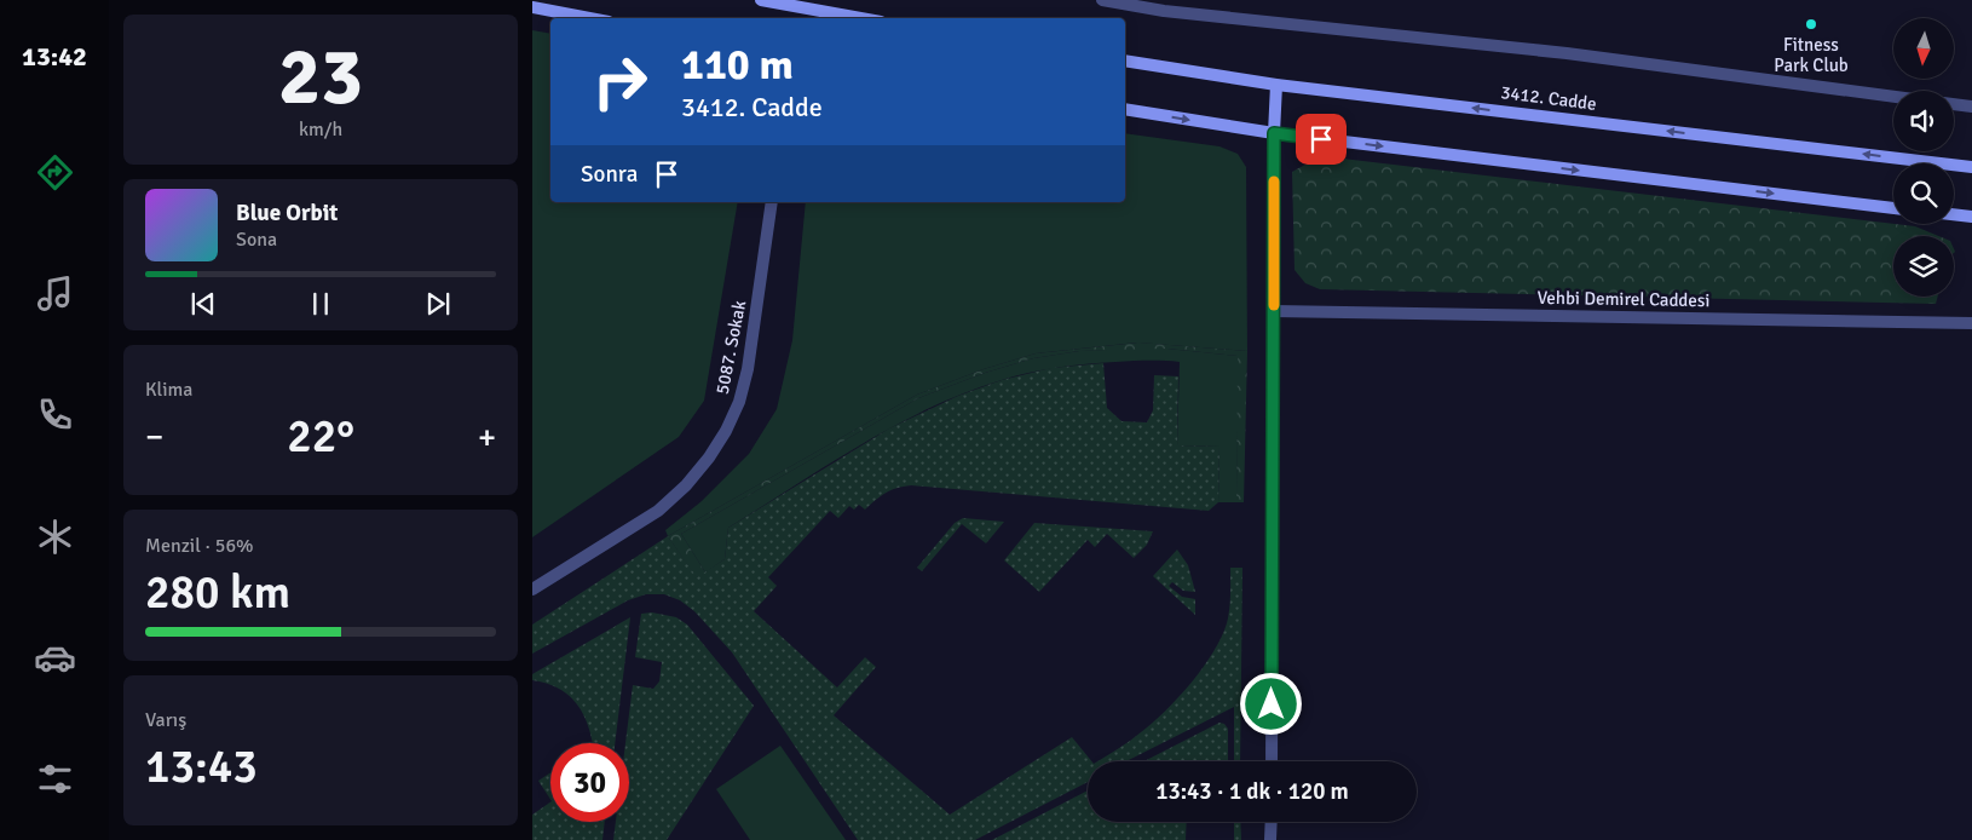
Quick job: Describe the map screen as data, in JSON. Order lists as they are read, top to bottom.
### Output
{
  "streets": {
    "street": ["3412. Cadde", "Vehbi Demirel Caddesi", "5087. Sokak"]
  },
  "places": ["Fitness Park Club"],
  "north": "bottom",
  "page": {
    "tabs": "13:42",
    "tile": [
      ["23", "km/h"],
      "Klima",
      ["Menzil · 56%", "280 km"],
      ["Varış", "13:43"]
    ],
    "turn": ["110 m", "3412. Cadde"],
    "then": "Sonra",
    "song": ["Blue Orbit", "Sona"],
    "heat": ["−", "22°", "+"],
    "limit": "30",
    "trip": "13:43 · 1 dk · 120 m"
  }
}
